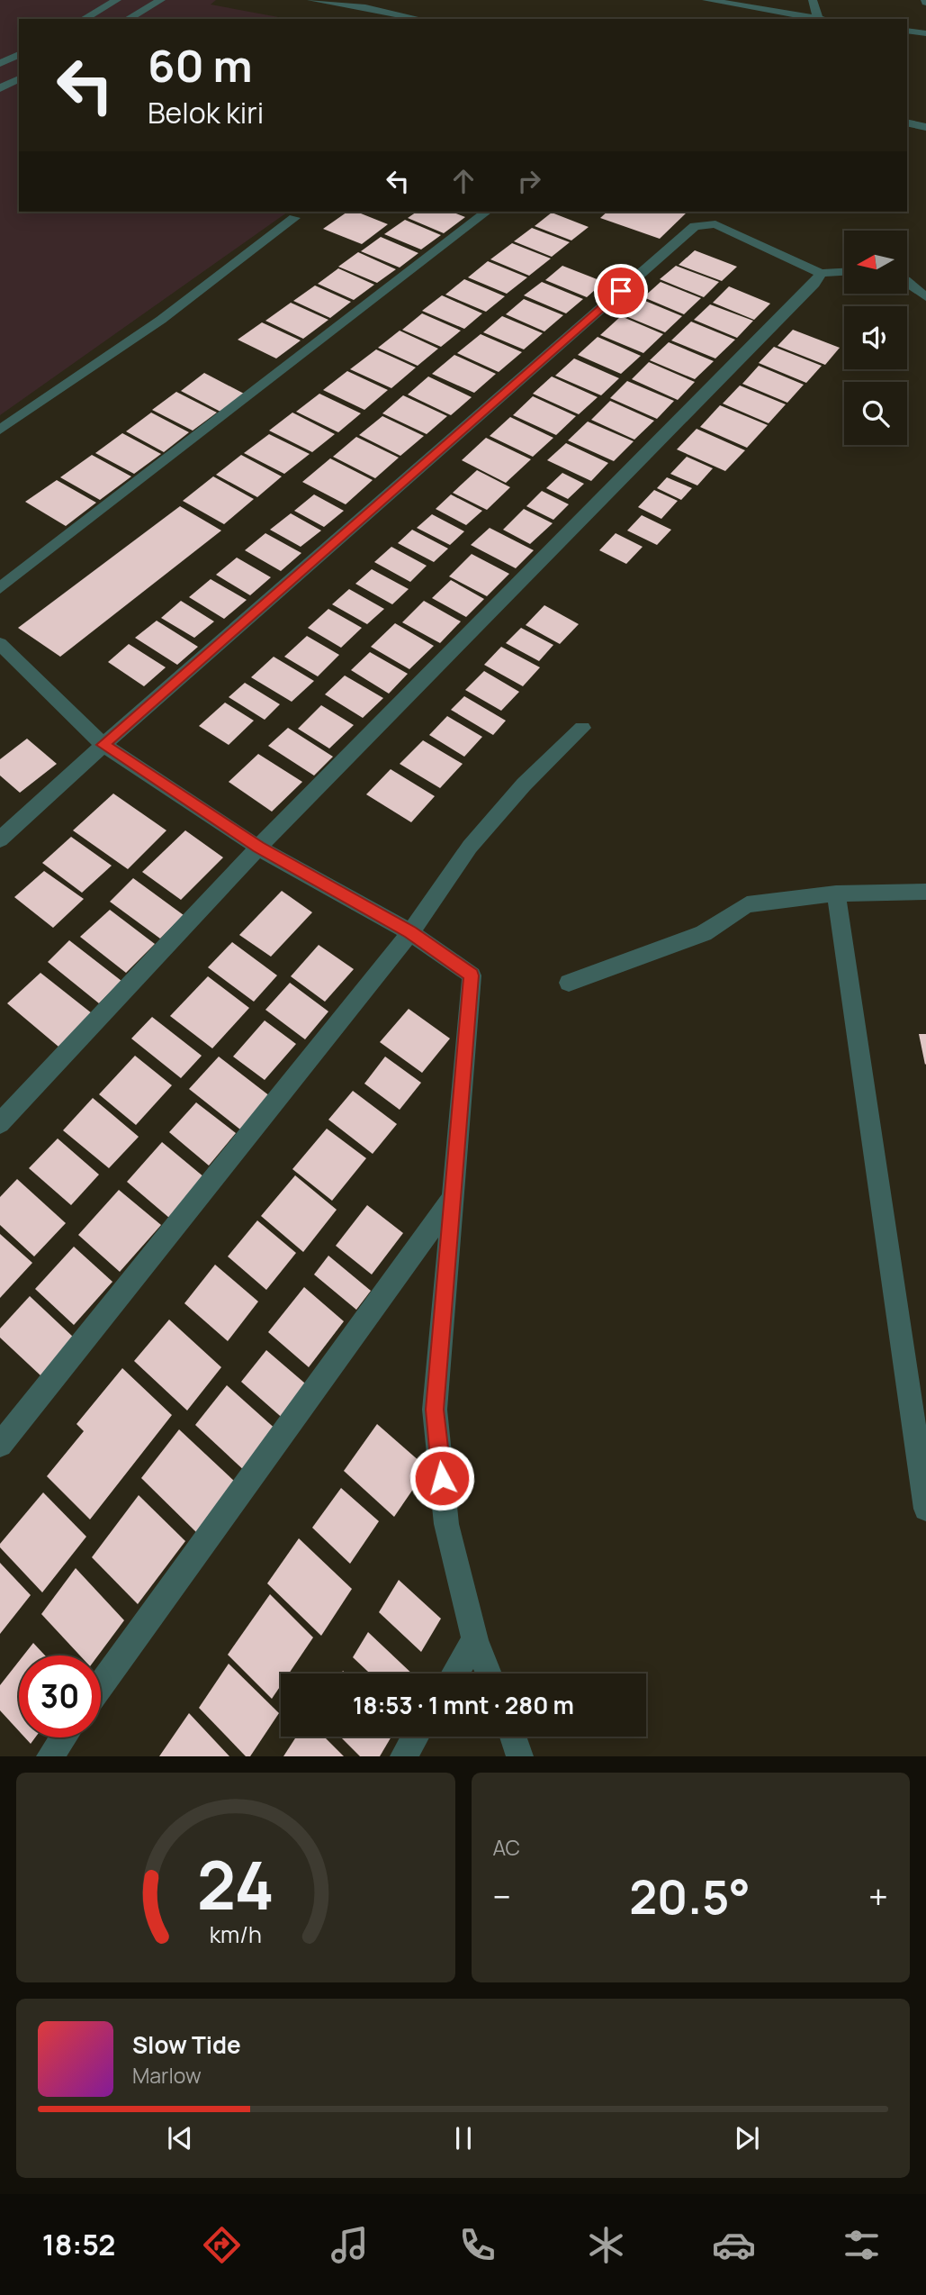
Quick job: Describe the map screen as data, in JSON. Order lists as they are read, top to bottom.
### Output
{
  "north": "left",
  "page": {
    "turn": ["60 m", "Belok kiri"],
    "limit": "30",
    "trip": "18:53 · 1 mnt · 280 m",
    "tile": "AC",
    "heat": ["−", "20.5°", "+"],
    "song": ["Slow Tide", "Marlow"],
    "tabs": "18:52",
    "gauge": ["24", "km/h"]
  }
}
